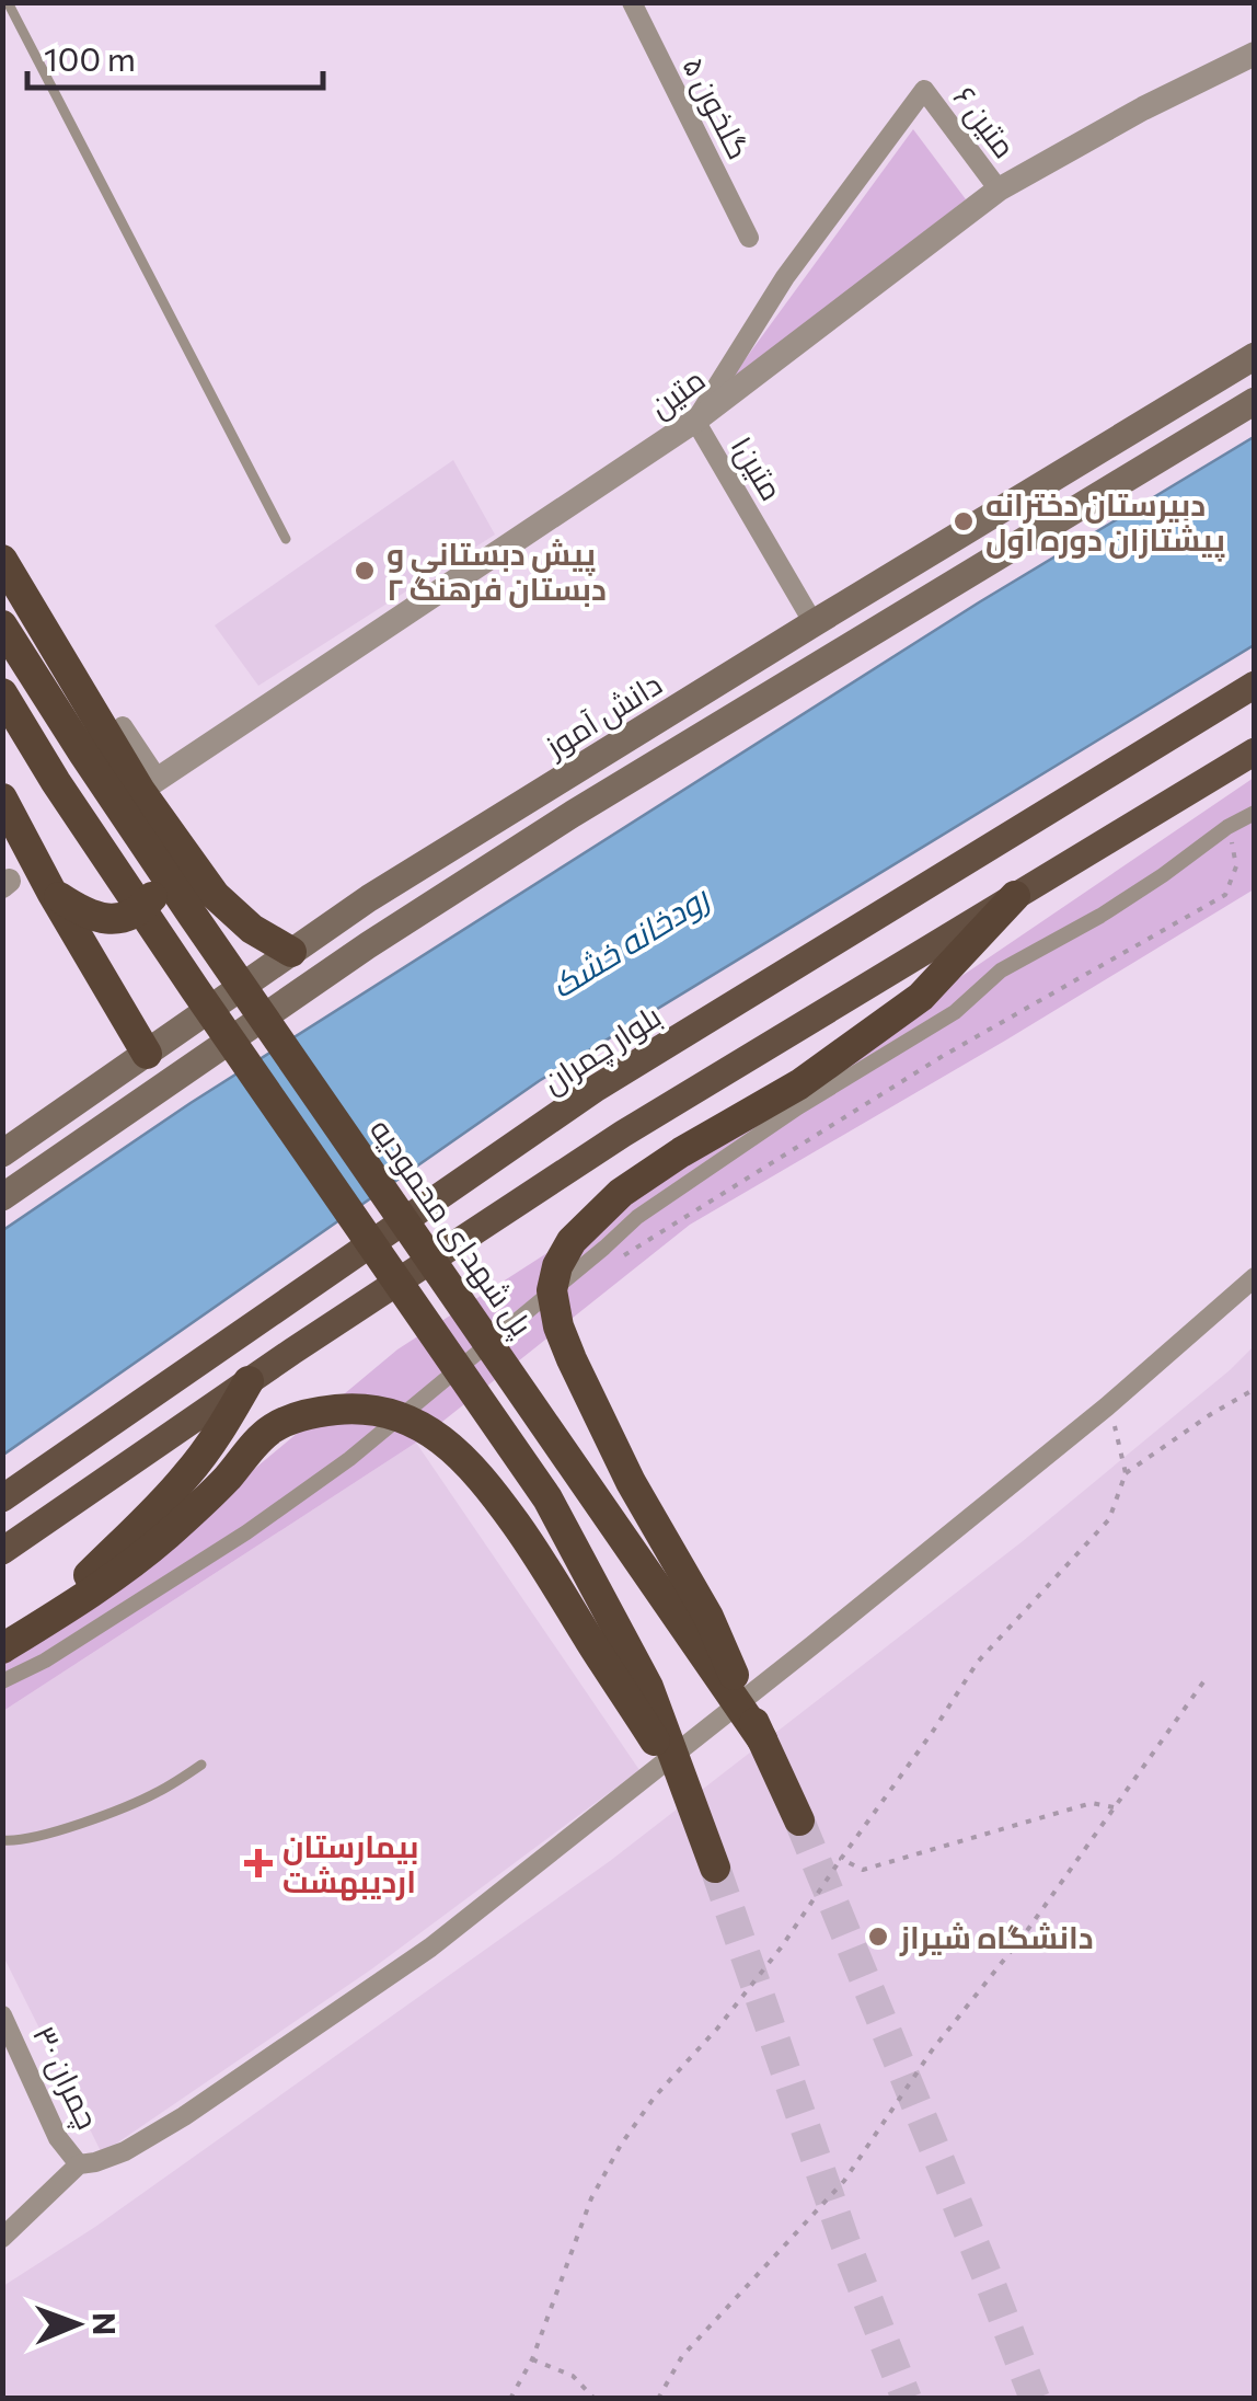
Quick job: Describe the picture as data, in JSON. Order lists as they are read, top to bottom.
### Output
{
  "streets": {
    "highway": ["پل شهدای محمودیه"],
    "main road": ["دانش آموز", "بلوار چمران"],
    "street": [
      "۵ گلخون",
      "۶ متین",
      "متین",
      "متین۱",
      "۳۰ چمران"
    ]
  },
  "crossings": [
    ["۶ متین", "متین"],
    ["۶ متین", "متین۱"],
    ["متین", "متین۱"],
    ["متین۱", "دانش آموز"]
  ],
  "water": ["رودخانه خشک"],
  "places": {
    "other": ["دبیرستان دخترانه پیشتازان دوره اول", "پیش دبستانی و دبستان فرهنگ ۲", "دانشگاه شیراز"],
    "health": ["بیمارستان اردیبهشت"]
  },
  "scale_bar": "100 m",
  "north": "right"
}
